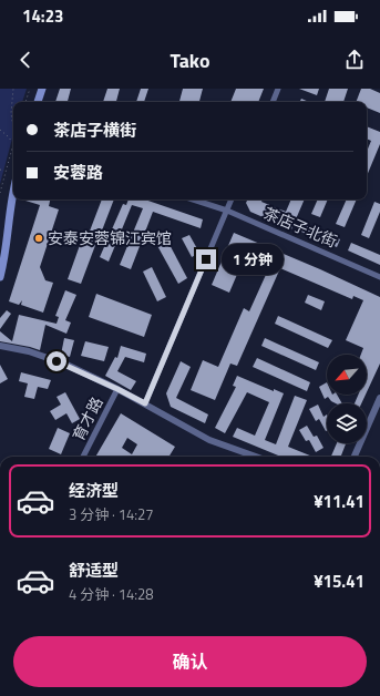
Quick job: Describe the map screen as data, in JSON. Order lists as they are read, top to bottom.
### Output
{
  "streets": {
    "street": ["茶店子北街", "育才路"]
  },
  "places": ["安泰安蓉锦江宾馆"],
  "north": "bottom left",
  "page": {
    "status": "14:23",
    "header": "Tako",
    "banner": ["茶店子横街", "安蓉路"],
    "bubble": "1 分钟",
    "list": [
      {
        "name": "经济型",
        "note": "3 分钟 · 14:27",
        "value": "¥11.41"
      },
      {
        "name": "舒适型",
        "note": "4 分钟 · 14:28",
        "value": "¥15.41"
      }
    ],
    "buttons": "确认"
  }
}
